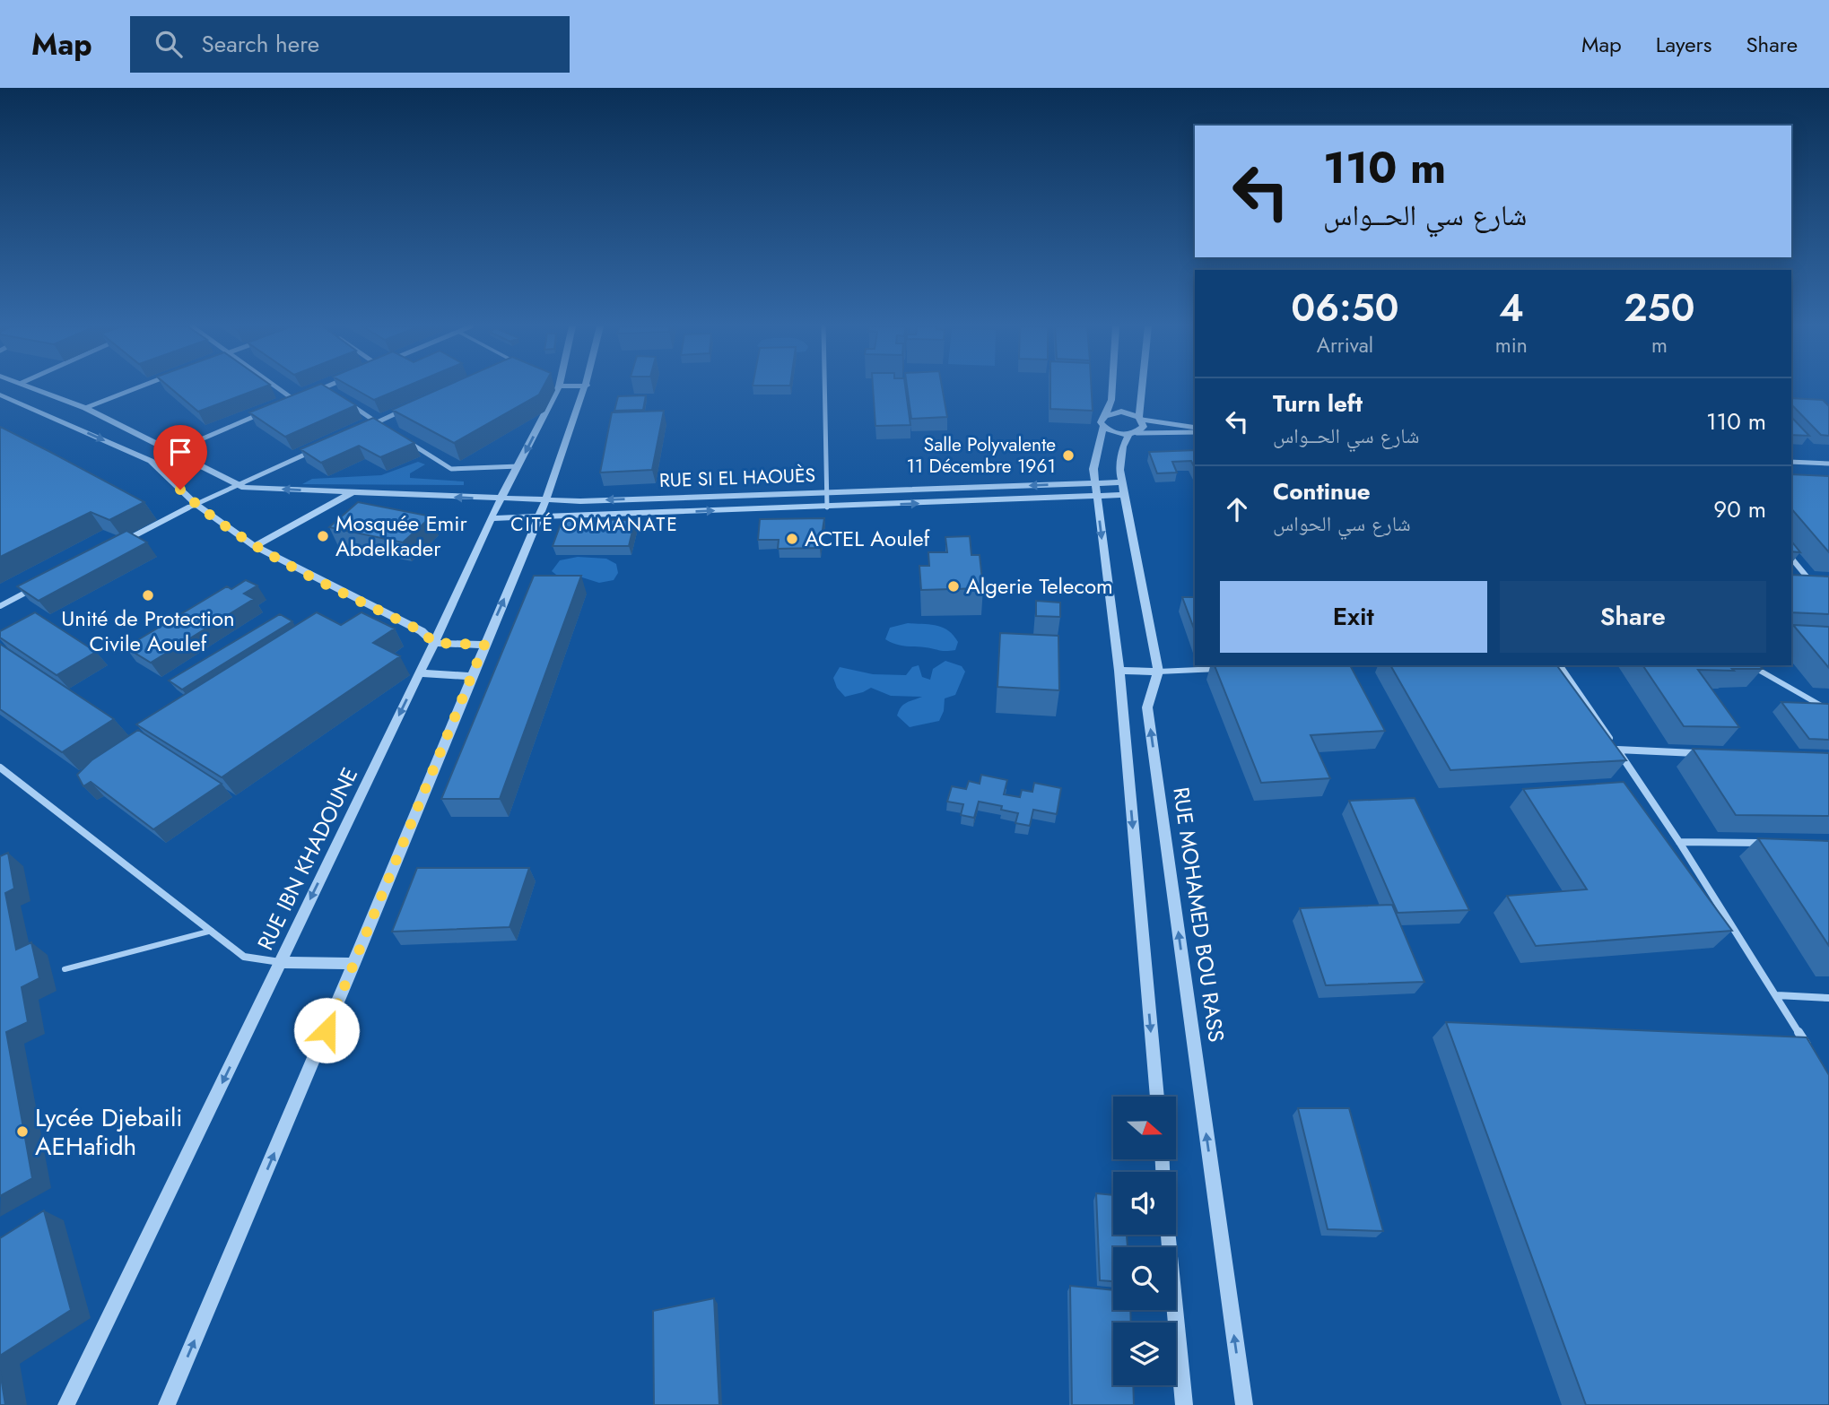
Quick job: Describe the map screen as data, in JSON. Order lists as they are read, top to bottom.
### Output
{
  "streets": {
    "street": ["RUE SI EL HAOUÈS", "RUE IBN KHADOUNE", "RUE MOHAMED BOU RASS"]
  },
  "crossings": [
    ["RUE SI EL HAOUÈS", "RUE IBN KHADOUNE"],
    ["RUE SI EL HAOUÈS", "RUE MOHAMED BOU RASS"]
  ],
  "districts": ["CITÉ OMMANATE"],
  "places": [
    "Salle Polyvalente 11 Décembre 1961",
    "Mosquée Emir Abdelkader",
    "ACTEL Aoulef",
    "Algerie Telecom",
    "Unité de Protection Civile Aoulef",
    "Lycée Djebaili AEHafidh"
  ],
  "north": "right",
  "page": {
    "header": "Map",
    "search": "Search here",
    "nav": ["Map", "Layers", "Share"],
    "turn": ["110 m", "شارع سي الحــواس"],
    "eta": [
      "06:50",
      "Arrival",
      "4",
      "min",
      "250",
      "m"
    ],
    "list": [
      {
        "name": "Turn left",
        "note": "شارع سي الحــواس",
        "value": "110 m"
      },
      {
        "name": "Continue",
        "note": "شارع سي الحواس",
        "value": "90 m"
      }
    ],
    "buttons": ["Exit", "Share"]
  }
}
